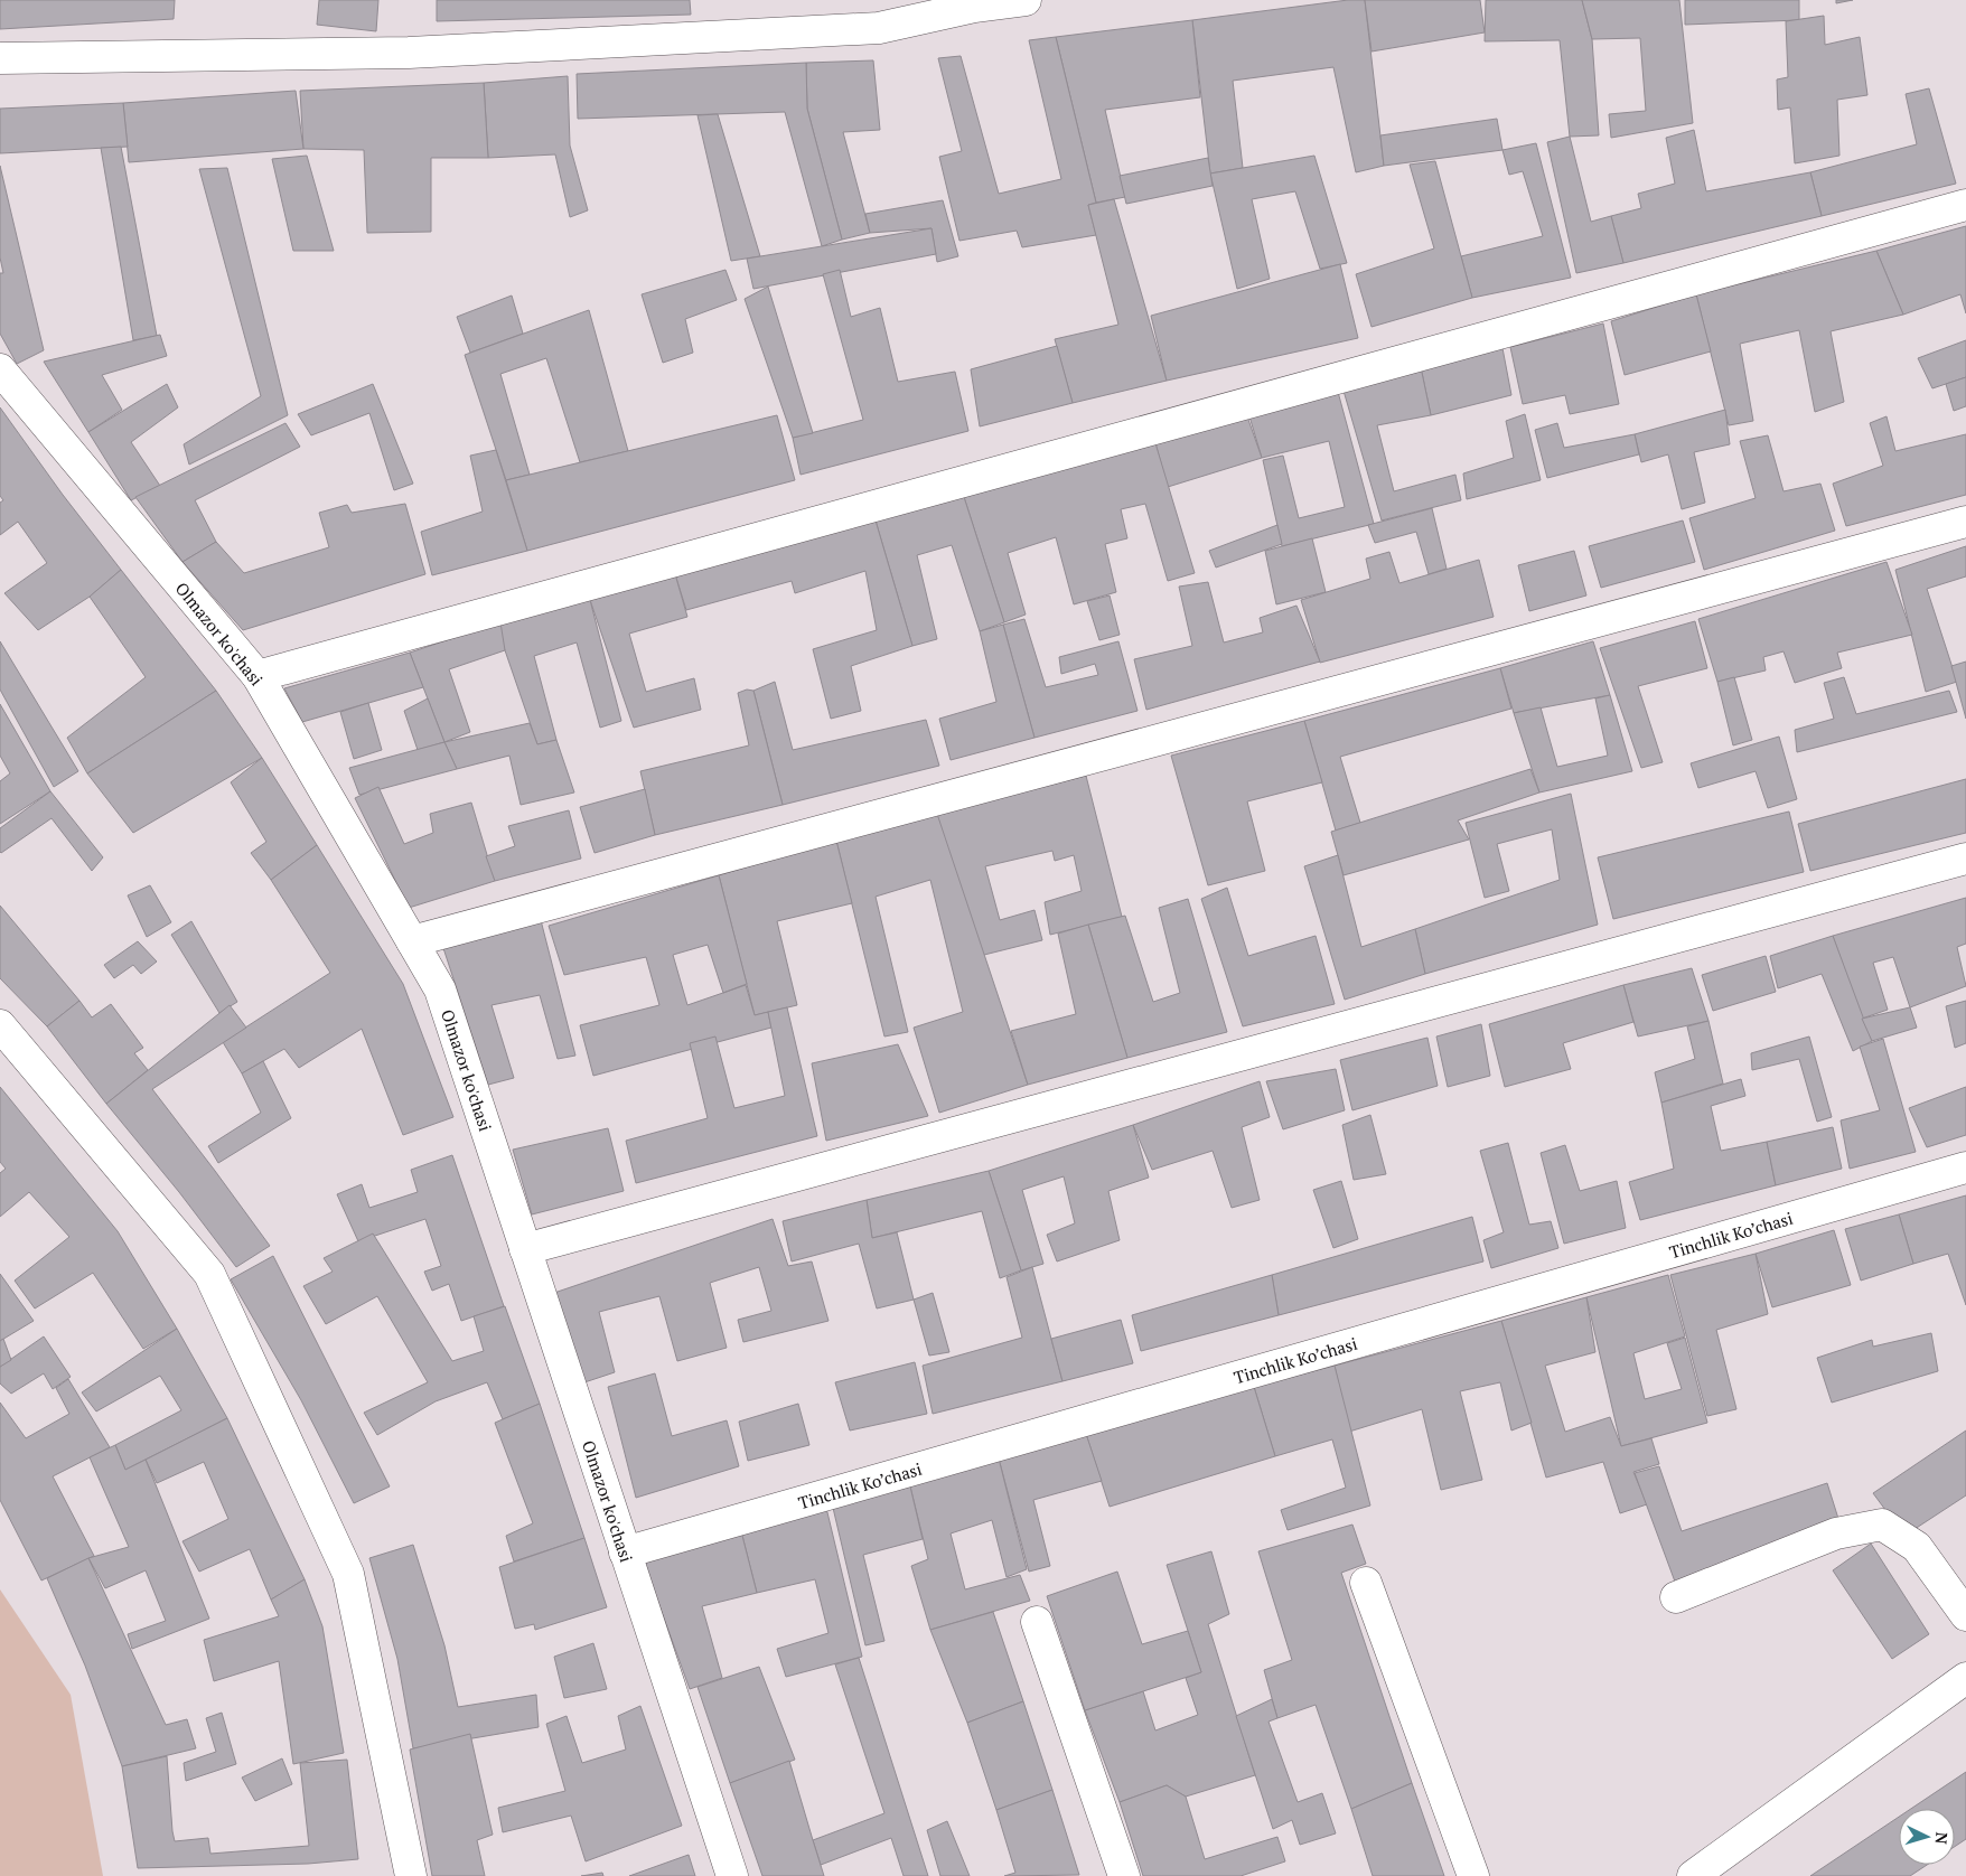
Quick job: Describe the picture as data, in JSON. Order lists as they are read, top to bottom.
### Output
{
  "streets": {
    "street": ["Olmazor ko'chasi", "Tinchlik Ko’chasi"]
  },
  "crossings": [
    ["Olmazor ko'chasi", "Tinchlik Ko’chasi"]
  ],
  "north": "right"
}
